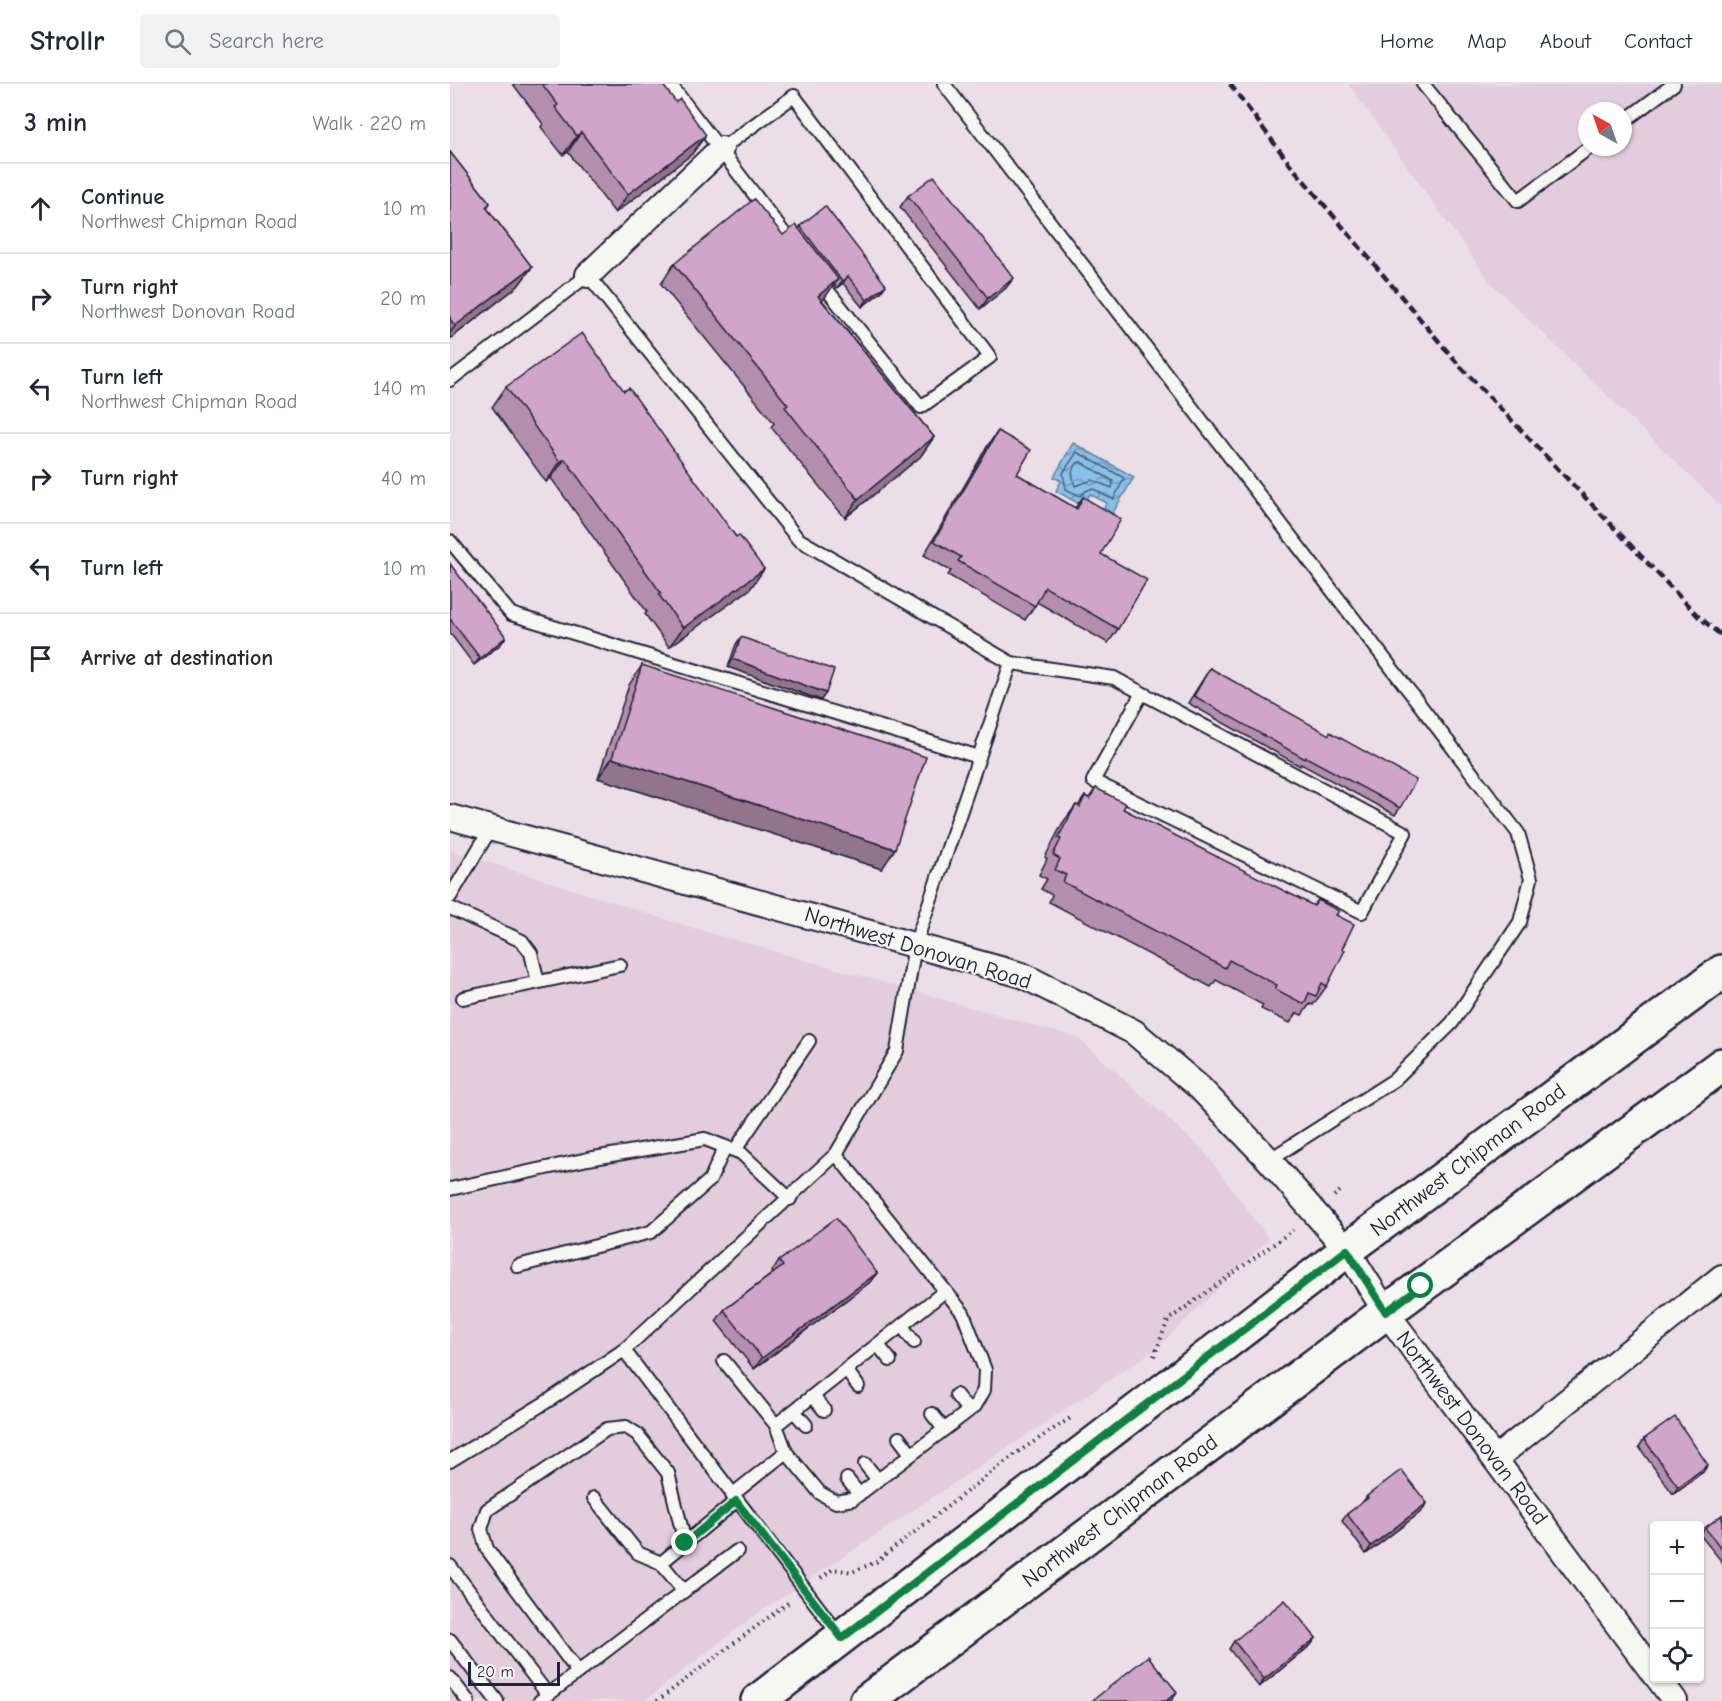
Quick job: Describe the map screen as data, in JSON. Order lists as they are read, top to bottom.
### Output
{
  "streets": {
    "main road": ["Northwest Chipman Road"],
    "street": ["Northwest Donovan Road"]
  },
  "crossings": [
    ["Northwest Donovan Road", "Northwest Chipman Road"]
  ],
  "scale_bar": "20 m",
  "north": "top left",
  "page": {
    "header": "Strollr",
    "search": "Search here",
    "nav": [
      "Home",
      "Map",
      "About",
      "Contact"
    ],
    "heading": ["3 min", "Walk · 220 m"],
    "list": [
      ["Continue", "Northwest Chipman Road", "10 m"],
      ["Turn right", "Northwest Donovan Road", "20 m"],
      ["Turn left", "Northwest Chipman Road", "140 m"],
      ["Turn right", "40 m"],
      ["Turn left", "10 m"],
      "Arrive at destination"
    ],
    "map_buttons": ["+", "−"],
    "scale": "20 m"
  }
}
